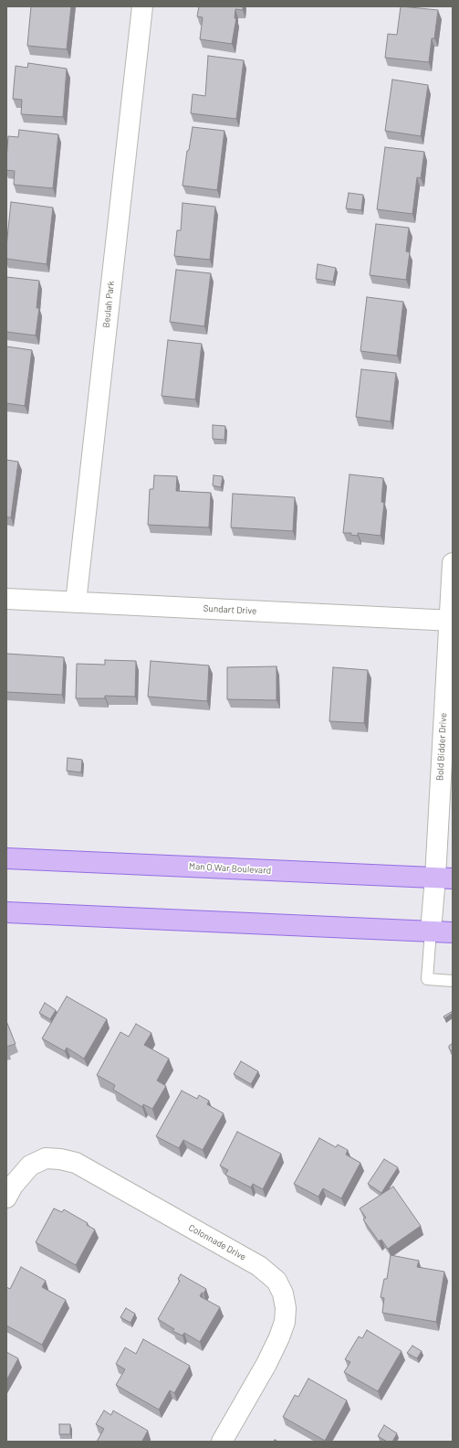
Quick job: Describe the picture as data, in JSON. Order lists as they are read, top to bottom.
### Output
{
  "streets": {
    "main road": ["Man O War Boulevard"],
    "street": [
      "Beulah Park",
      "Sundart Drive",
      "Bold Bidder Drive",
      "Colonnade Drive"
    ]
  },
  "crossings": [
    ["Beulah Park", "Sundart Drive"],
    ["Sundart Drive", "Bold Bidder Drive"],
    ["Bold Bidder Drive", "Man O War Boulevard"]
  ]
}
